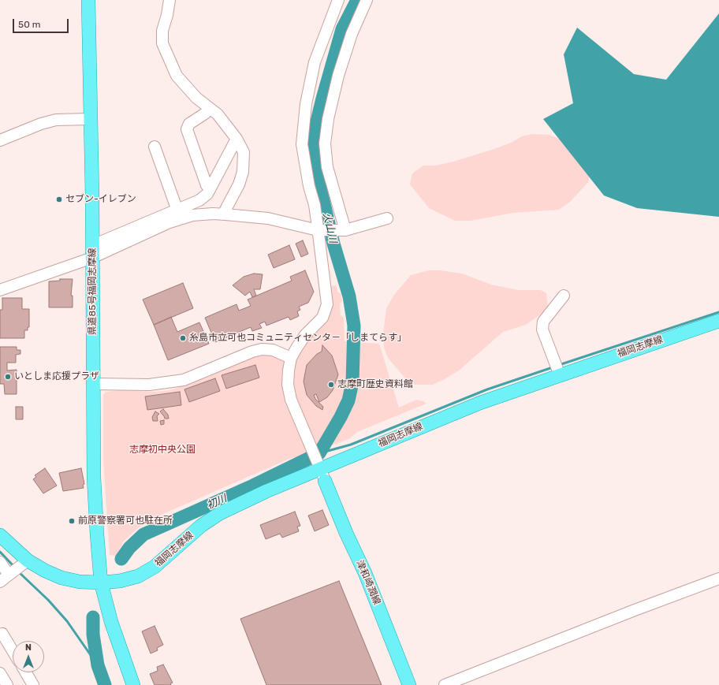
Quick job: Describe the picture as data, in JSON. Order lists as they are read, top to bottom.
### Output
{
  "streets": {
    "main road": ["県道85号福岡志摩線", "福岡志摩線", "津和崎潤線"]
  },
  "crossings": [
    ["県道85号福岡志摩線", "福岡志摩線"],
    ["福岡志摩線", "津和崎潤線"]
  ],
  "water": ["火山川", "初川"],
  "parks": ["志摩初中央公園"],
  "places": [
    "セブン-イレブン",
    "糸島市立可也コミュニティセンタ－「しまてらす」",
    "いとしま応援プラザ",
    "志摩町歴史資料館",
    "前原警察署可也駐在所"
  ],
  "scale_bar": "50 m",
  "north": "top"
}
